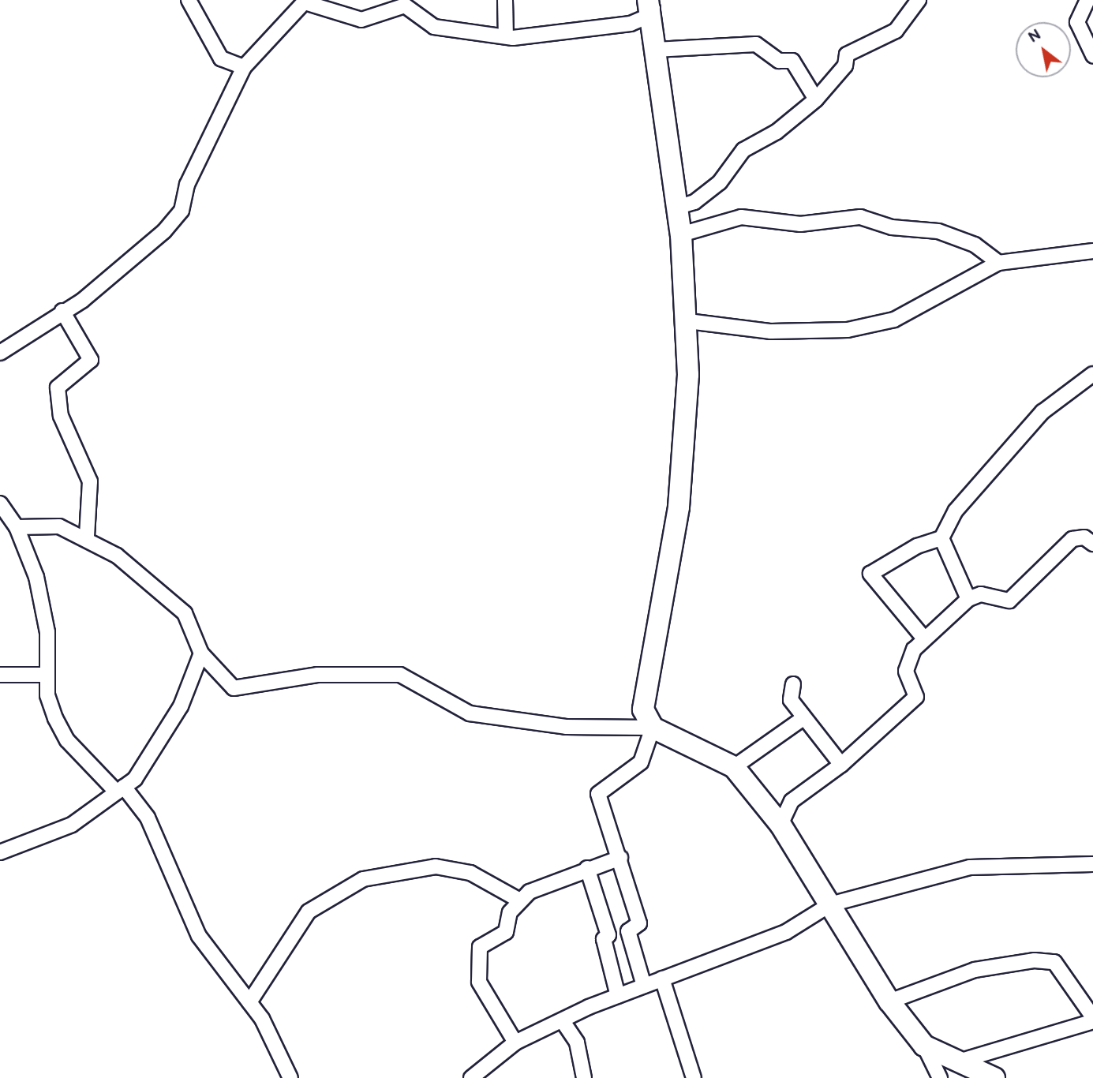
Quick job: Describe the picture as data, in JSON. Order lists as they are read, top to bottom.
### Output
{
  "north": "top left"
}
